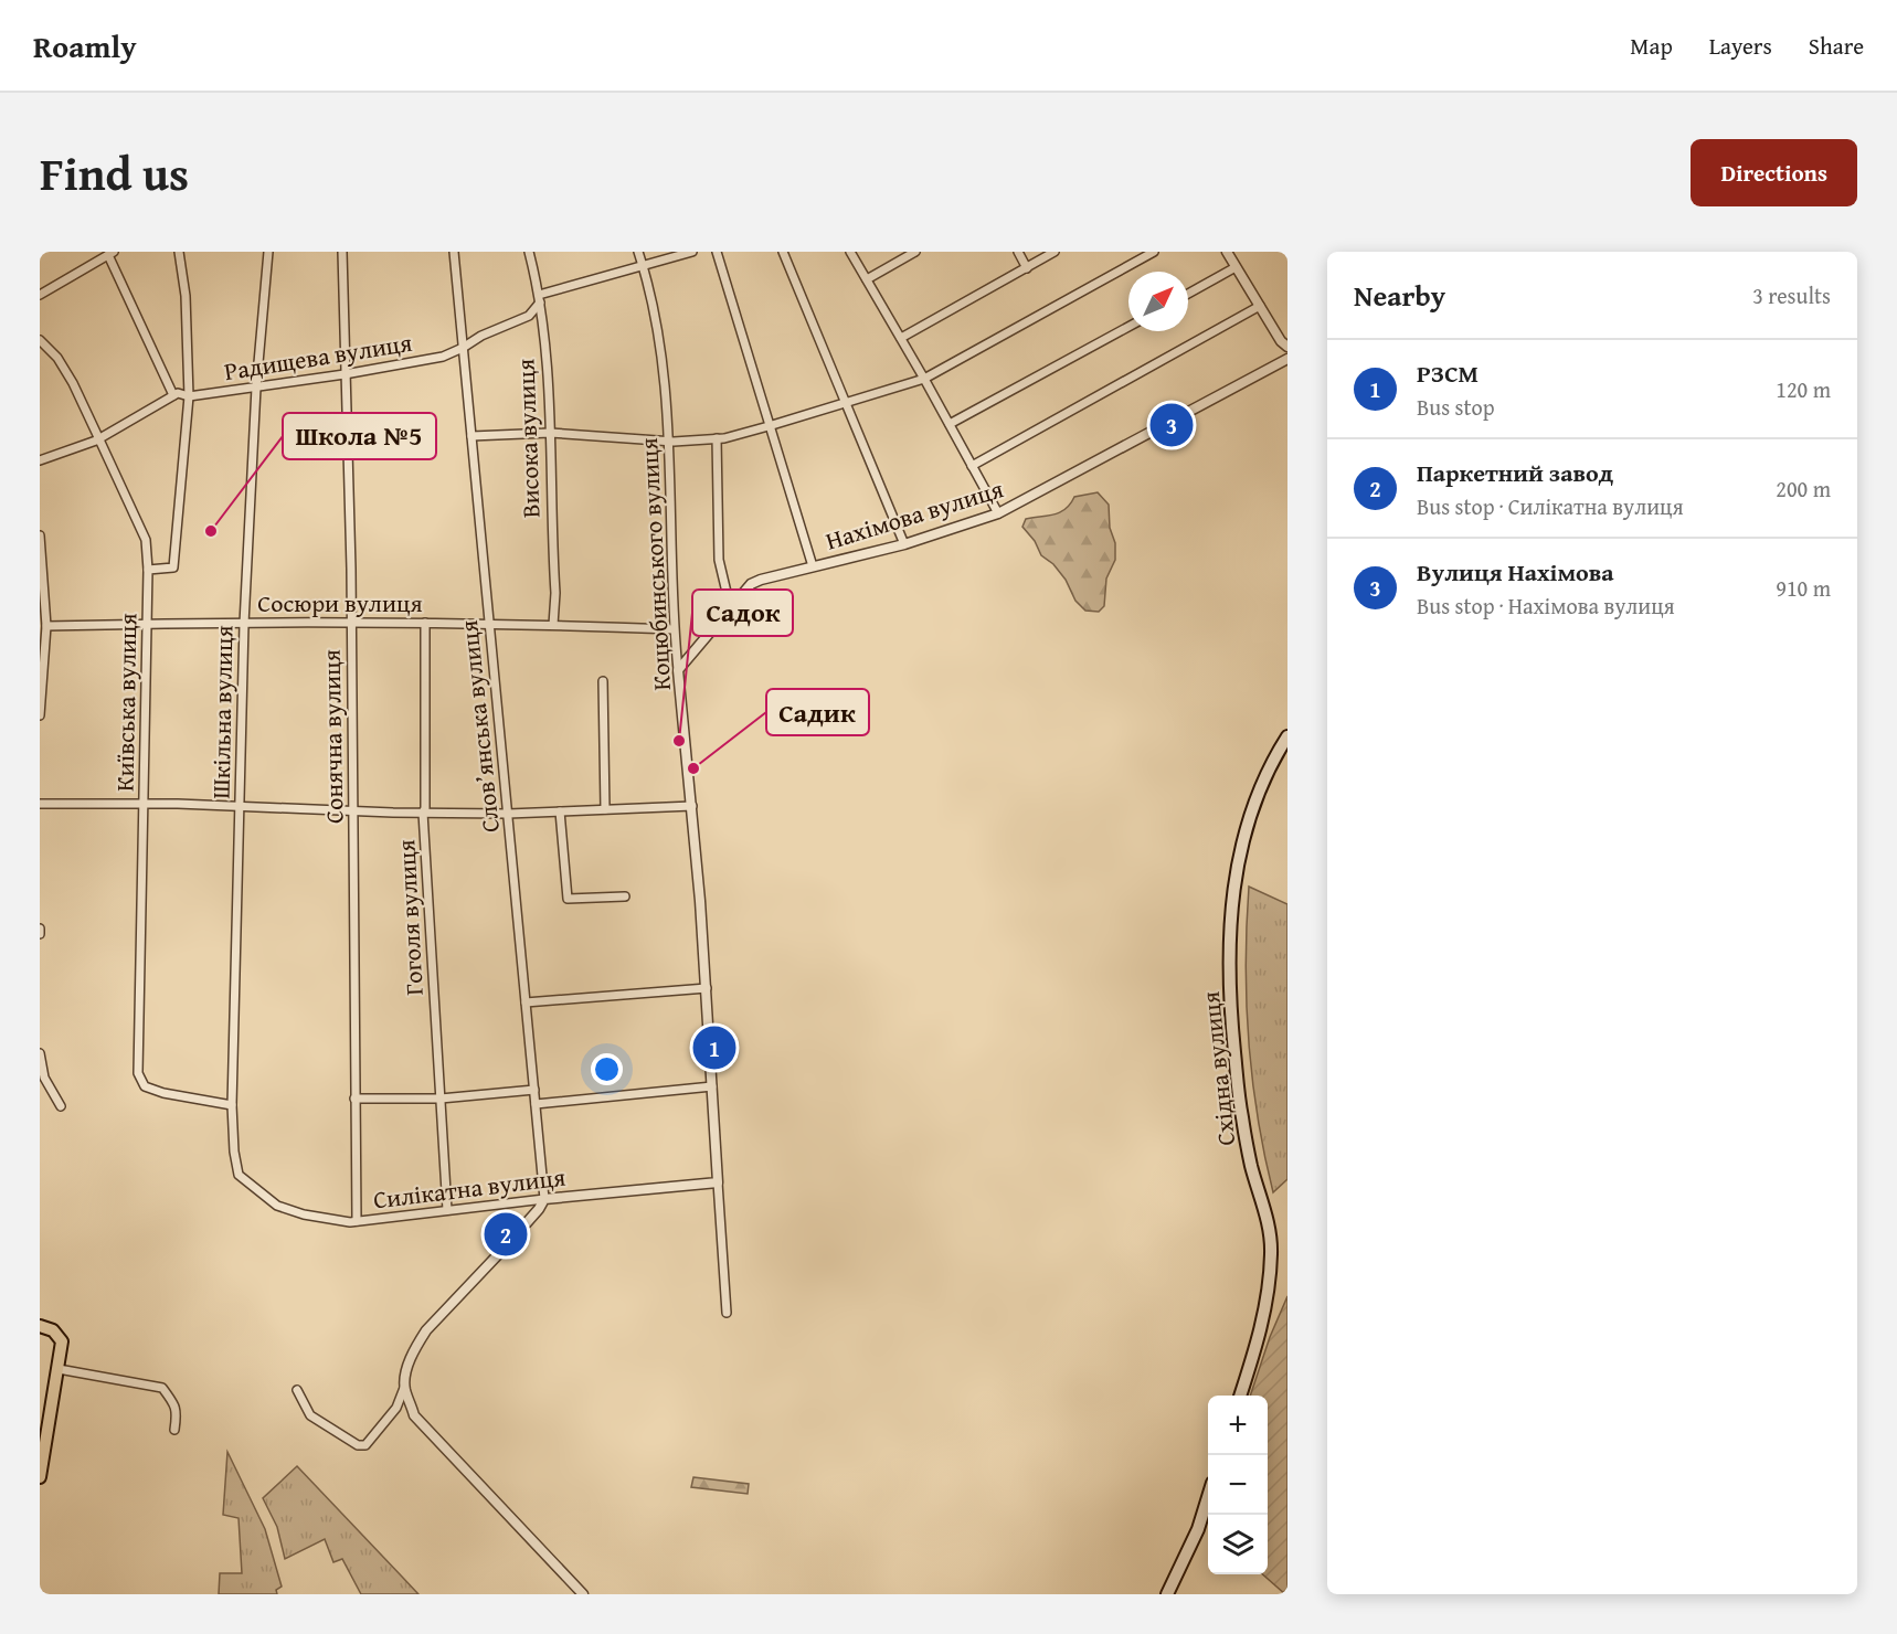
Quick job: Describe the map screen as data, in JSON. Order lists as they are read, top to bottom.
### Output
{
  "streets": {
    "main road": ["Східна вулиця"],
    "street": [
      "Радищева вулиця",
      "Висока вулиця",
      "Нахімова вулиця",
      "Коцюбинського вулиця",
      "Сосюри вулиця",
      "Київська вулиця",
      "Шкільна вулиця",
      "Слов’янська вулиця",
      "Сонячна вулиця",
      "Гоголя вулиця",
      "Силікатна вулиця"
    ]
  },
  "crossings": [
    ["Радищева вулиця", "Висока вулиця"],
    ["Радищева вулиця", "Коцюбинського вулиця"],
    ["Радищева вулиця", "Шкільна вулиця"],
    ["Радищева вулиця", "Слов’янська вулиця"],
    ["Радищева вулиця", "Сонячна вулиця"],
    ["Висока вулиця", "Сосюри вулиця"],
    ["Нахімова вулиця", "Коцюбинського вулиця"],
    ["Коцюбинського вулиця", "Сосюри вулиця"],
    ["Коцюбинського вулиця", "Силікатна вулиця"],
    ["Сосюри вулиця", "Київська вулиця"],
    ["Сосюри вулиця", "Шкільна вулиця"],
    ["Сосюри вулиця", "Слов’янська вулиця"],
    ["Сосюри вулиця", "Сонячна вулиця"],
    ["Сосюри вулиця", "Гоголя вулиця"],
    ["Київська вулиця", "Шкільна вулиця"],
    ["Шкільна вулиця", "Силікатна вулиця"],
    ["Слов’янська вулиця", "Силікатна вулиця"],
    ["Сонячна вулиця", "Силікатна вулиця"],
    ["Гоголя вулиця", "Силікатна вулиця"]
  ],
  "places": ["Школа №5", "Садок", "Садик"],
  "north": "top right",
  "page": {
    "header": "Roamly",
    "nav": ["Map", "Layers", "Share"],
    "title": "Find us",
    "buttons": "Directions",
    "heading": ["Nearby", "3 results"],
    "list": [
      {
        "mark": "1",
        "name": "РЗСМ",
        "note": "Bus stop",
        "value": "120 m"
      },
      {
        "mark": "2",
        "name": "Паркетний завод",
        "note": "Bus stop · Силікатна вулиця",
        "value": "200 m"
      },
      {
        "mark": "3",
        "name": "Вулиця Нахімова",
        "note": "Bus stop · Нахімова вулиця",
        "value": "910 m"
      }
    ],
    "pins": ["3", "1", "2"],
    "map_buttons": ["+", "−"]
  }
}
